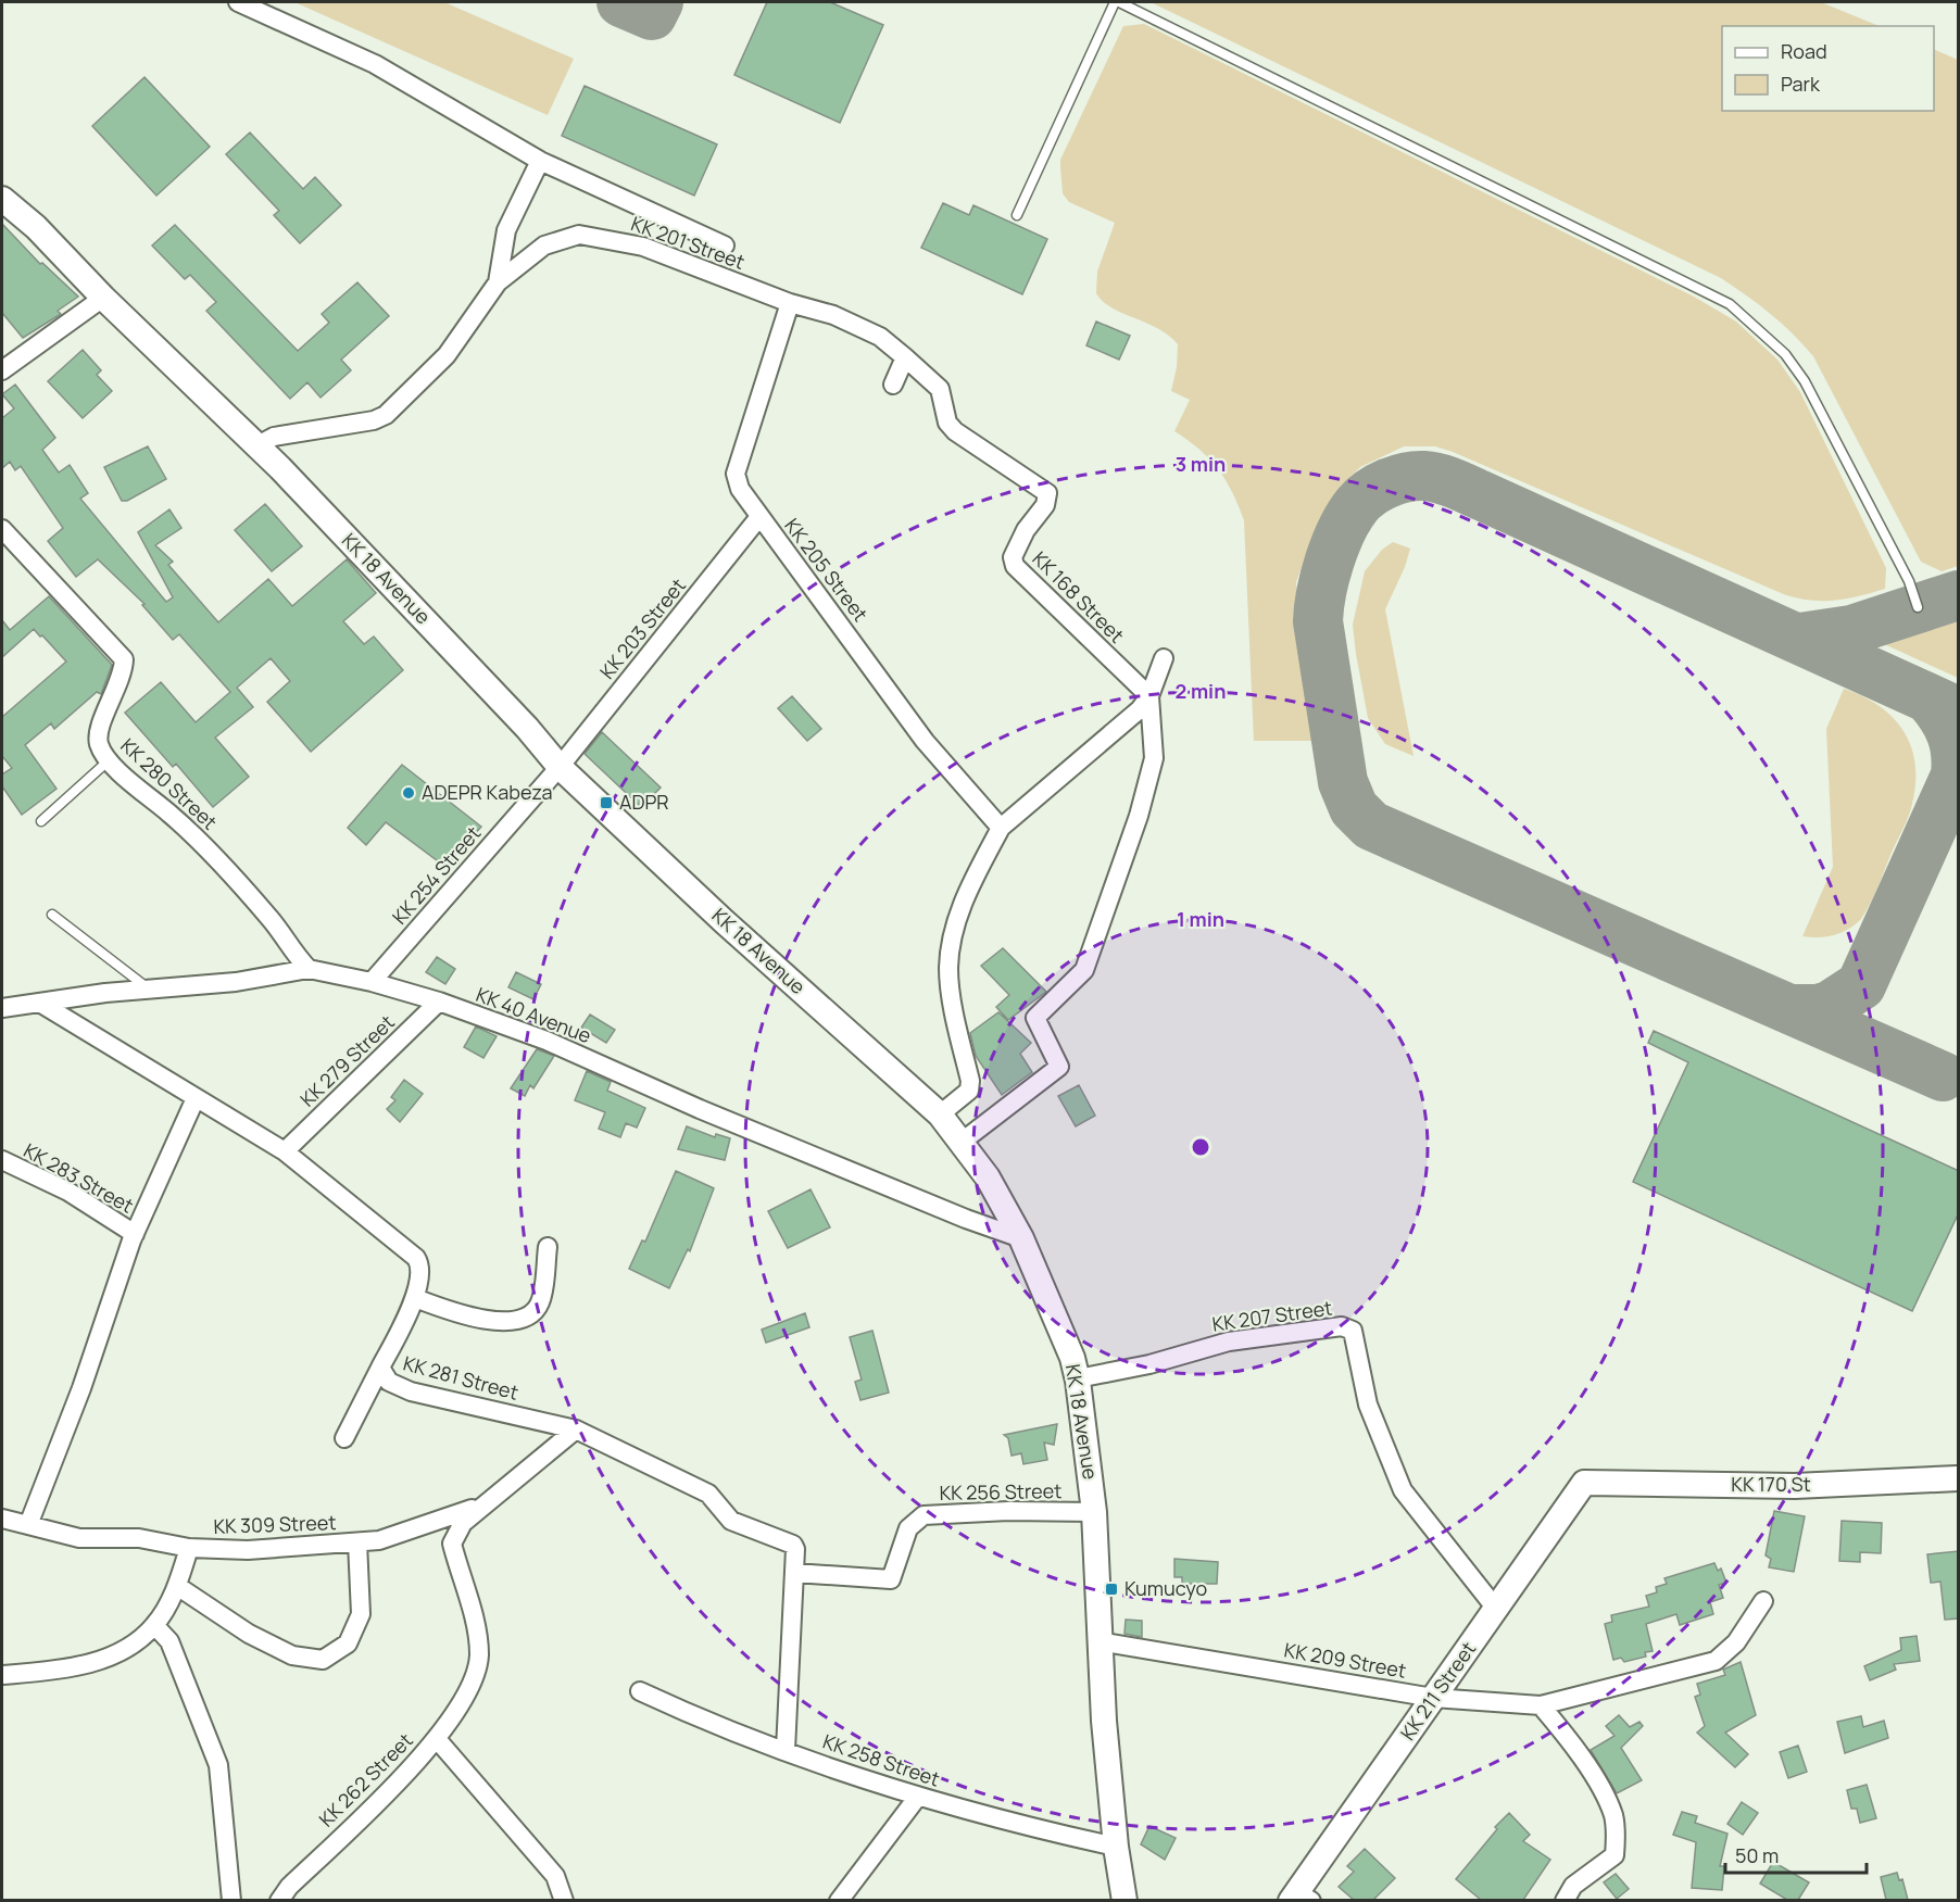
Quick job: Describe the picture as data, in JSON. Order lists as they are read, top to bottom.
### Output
{
  "streets": {
    "main road": ["KK 18 Avenue", "KK 170 St", "KK 211 Street"],
    "street": [
      "KK 201 Street",
      "KK 205 Street",
      "KK 168 Street",
      "KK 203 Street",
      "KK 280 Street",
      "KK 254 Street",
      "KK 40 Avenue",
      "KK 279 Street",
      "KK 283 Street",
      "KK 207 Street",
      "KK 281 Street",
      "KK 256 Street",
      "KK 309 Street",
      "KK 209 Street",
      "KK 258 Street",
      "KK 262 Street"
    ]
  },
  "crossings": [
    ["KK 201 Street", "KK 205 Street"],
    ["KK 201 Street", "KK 18 Avenue"],
    ["KK 201 Street", "KK 168 Street"],
    ["KK 205 Street", "KK 203 Street"],
    ["KK 18 Avenue", "KK 203 Street"],
    ["KK 18 Avenue", "KK 254 Street"],
    ["KK 18 Avenue", "KK 40 Avenue"],
    ["KK 18 Avenue", "KK 207 Street"],
    ["KK 18 Avenue", "KK 256 Street"],
    ["KK 18 Avenue", "KK 209 Street"],
    ["KK 18 Avenue", "KK 258 Street"],
    ["KK 203 Street", "KK 254 Street"],
    ["KK 280 Street", "KK 40 Avenue"],
    ["KK 254 Street", "KK 40 Avenue"],
    ["KK 40 Avenue", "KK 279 Street"],
    ["KK 40 Avenue", "KK 281 Street"],
    ["KK 279 Street", "KK 281 Street"],
    ["KK 207 Street", "KK 211 Street"],
    ["KK 281 Street", "KK 256 Street"],
    ["KK 281 Street", "KK 258 Street"],
    ["KK 281 Street", "KK 262 Street"],
    ["KK 170 St", "KK 211 Street"],
    ["KK 309 Street", "KK 262 Street"],
    ["KK 209 Street", "KK 211 Street"]
  ],
  "places": {
    "other": ["ADEPR Kabeza"],
    "transit": ["ADPR", "Kumucyo"]
  },
  "legend": ["Road", "Park"],
  "scale_bar": "50 m",
  "rings": ["3 min", "2 min", "1 min"]
}
